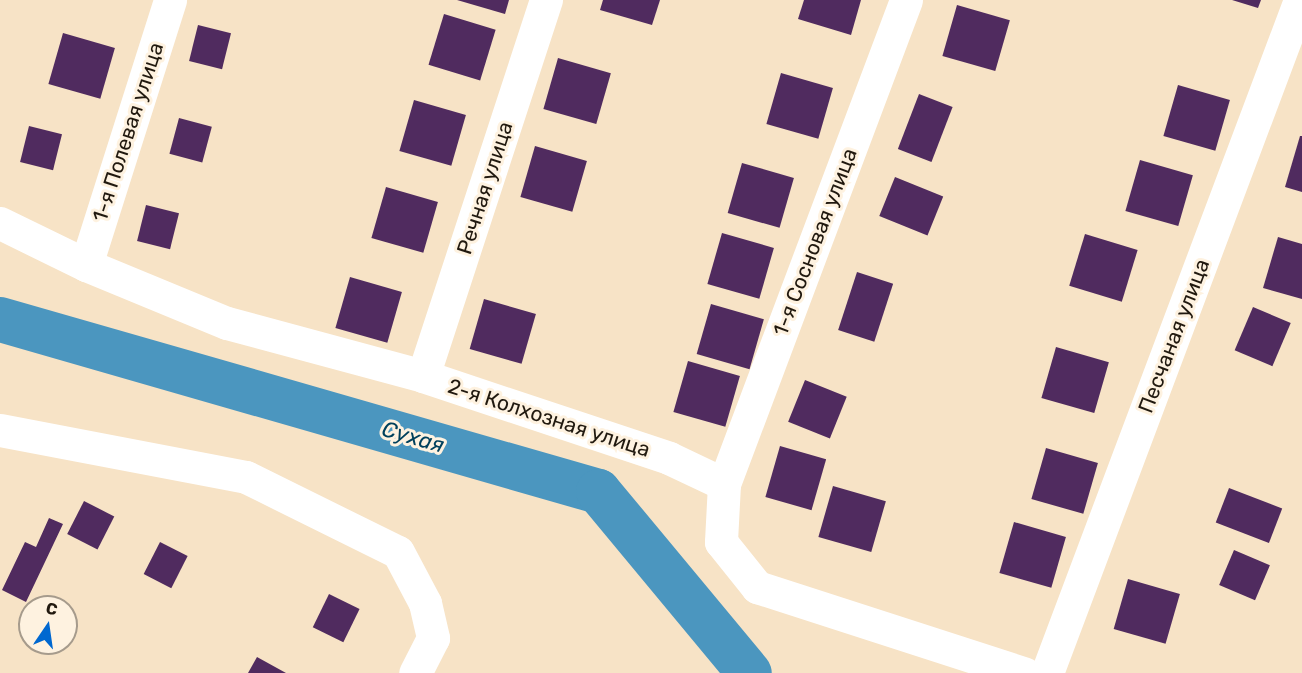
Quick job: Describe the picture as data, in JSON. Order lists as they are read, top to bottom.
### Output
{
  "streets": {
    "street": [
      "1-я Полевая улица",
      "Речная улица",
      "1-я Сосновая улица",
      "Песчаная улица",
      "2-я Колхозная улица"
    ]
  },
  "crossings": [
    ["1-я Полевая улица", "2-я Колхозная улица"],
    ["Речная улица", "2-я Колхозная улица"],
    ["1-я Сосновая улица", "2-я Колхозная улица"]
  ],
  "water": ["Сухая"],
  "north": "top"
}
